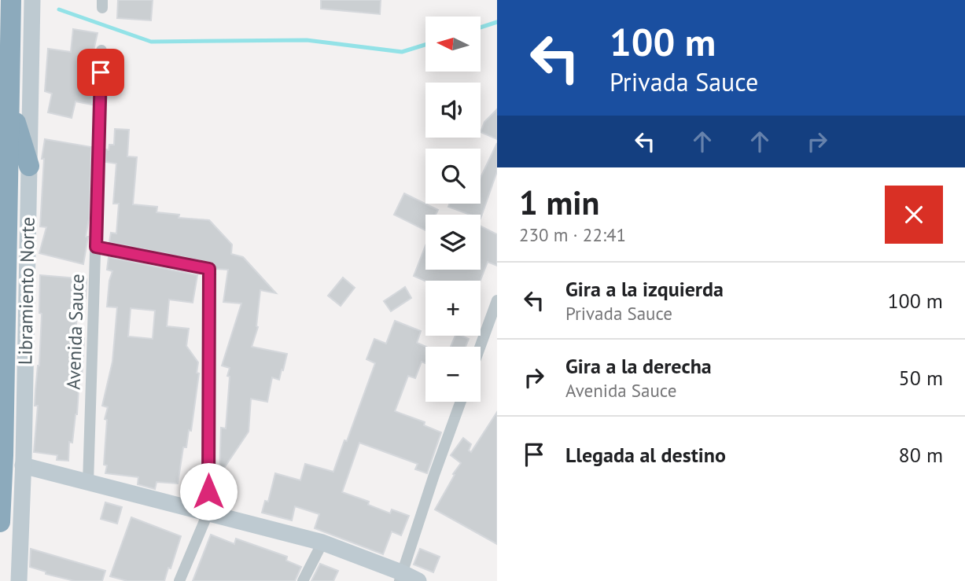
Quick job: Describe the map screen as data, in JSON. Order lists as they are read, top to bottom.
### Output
{
  "streets": {
    "highway": ["Libramiento Norte"],
    "street": ["Avenida Sauce"]
  },
  "north": "left",
  "page": {
    "turn": ["100 m", "Privada Sauce"],
    "map_buttons": ["+", "−"],
    "heading": ["1 min", "230 m · 22:41"],
    "list": [
      {
        "name": "Gira a la izquierda",
        "note": "Privada Sauce",
        "value": "100 m"
      },
      {
        "name": "Gira a la derecha",
        "note": "Avenida Sauce",
        "value": "50 m"
      },
      {
        "name": "Llegada al destino",
        "value": "80 m"
      }
    ]
  }
}
